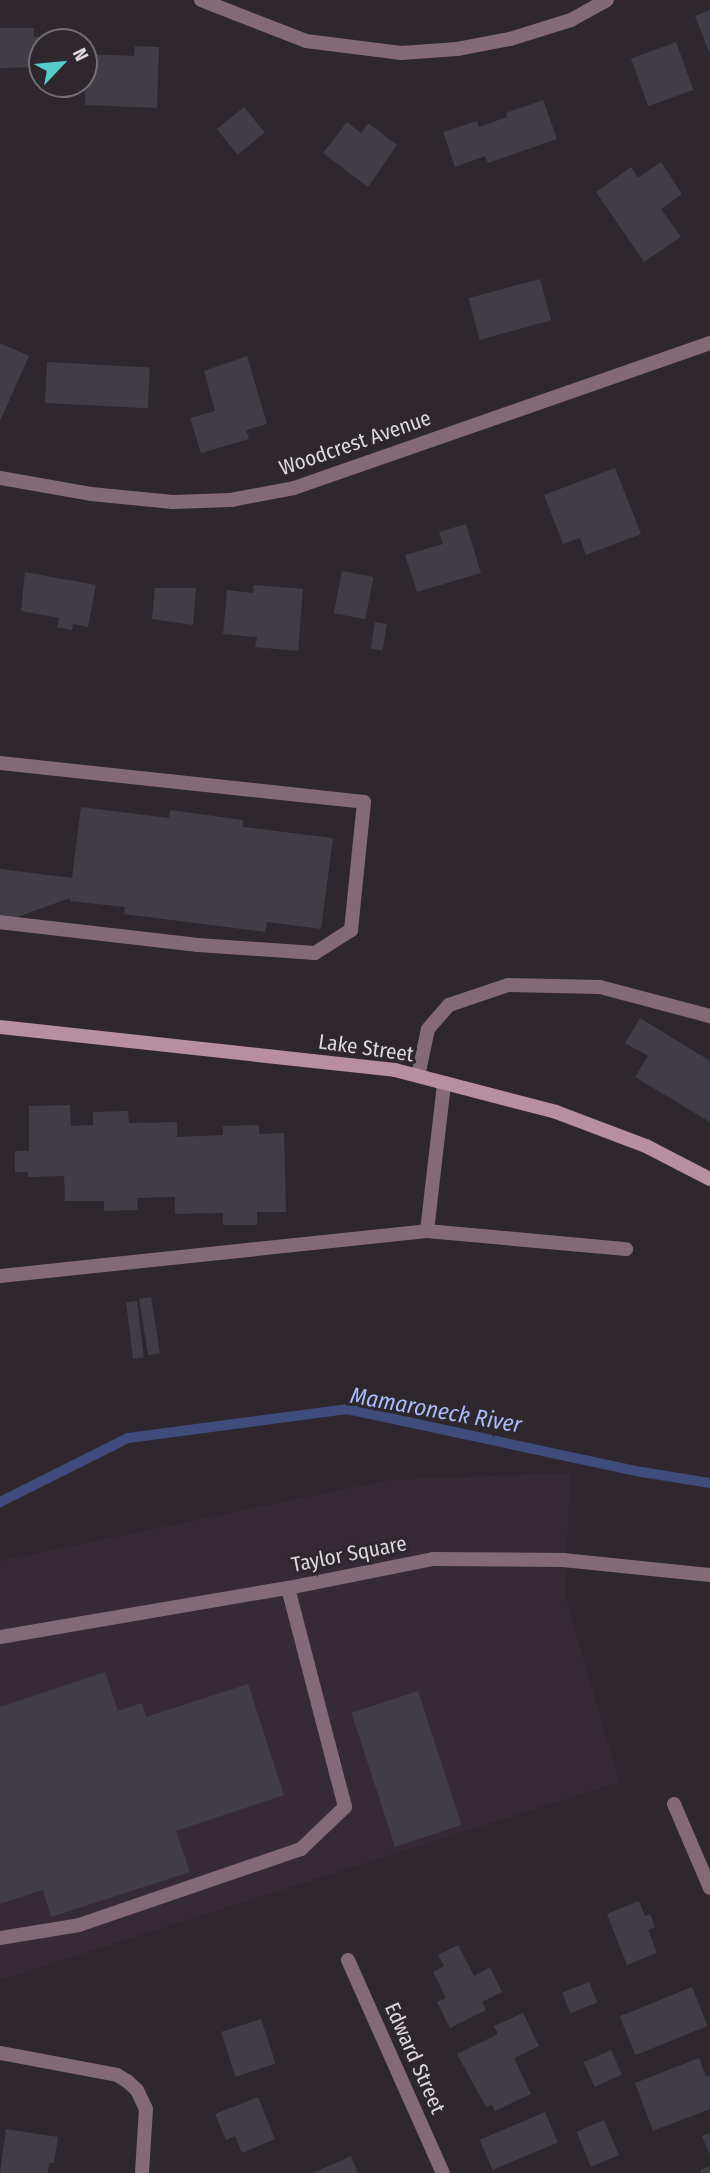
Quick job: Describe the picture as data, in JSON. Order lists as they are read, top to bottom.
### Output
{
  "streets": {
    "main road": ["Lake Street"],
    "street": ["Woodcrest Avenue", "Taylor Square", "Edward Street"]
  },
  "water": ["Mamaroneck River"],
  "north": "top right"
}
